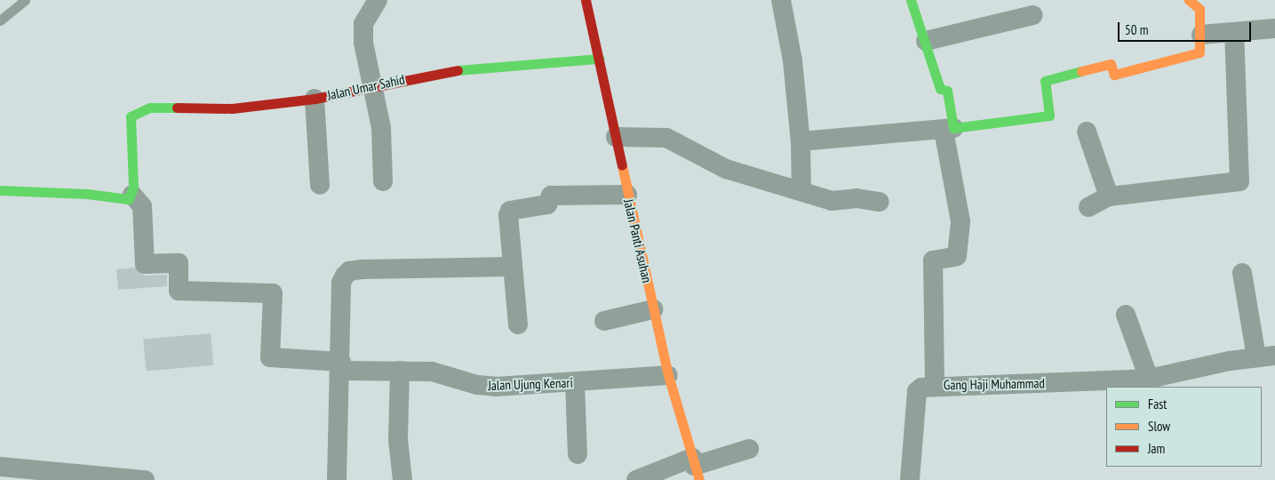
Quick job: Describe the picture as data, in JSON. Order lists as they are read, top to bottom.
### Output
{
  "streets": {
    "street": [
      "Jalan Umar Sahid",
      "Jalan Panti Asuhan",
      "Jalan Ujung Kenari",
      "Gang Haji Muhammad"
    ]
  },
  "crossings": [
    ["Jalan Umar Sahid", "Jalan Panti Asuhan"],
    ["Jalan Umar Sahid", "Jalan Ujung Kenari"],
    ["Jalan Panti Asuhan", "Jalan Ujung Kenari"]
  ],
  "legend": ["Fast", "Slow", "Jam"],
  "scale_bar": "50 m"
}
